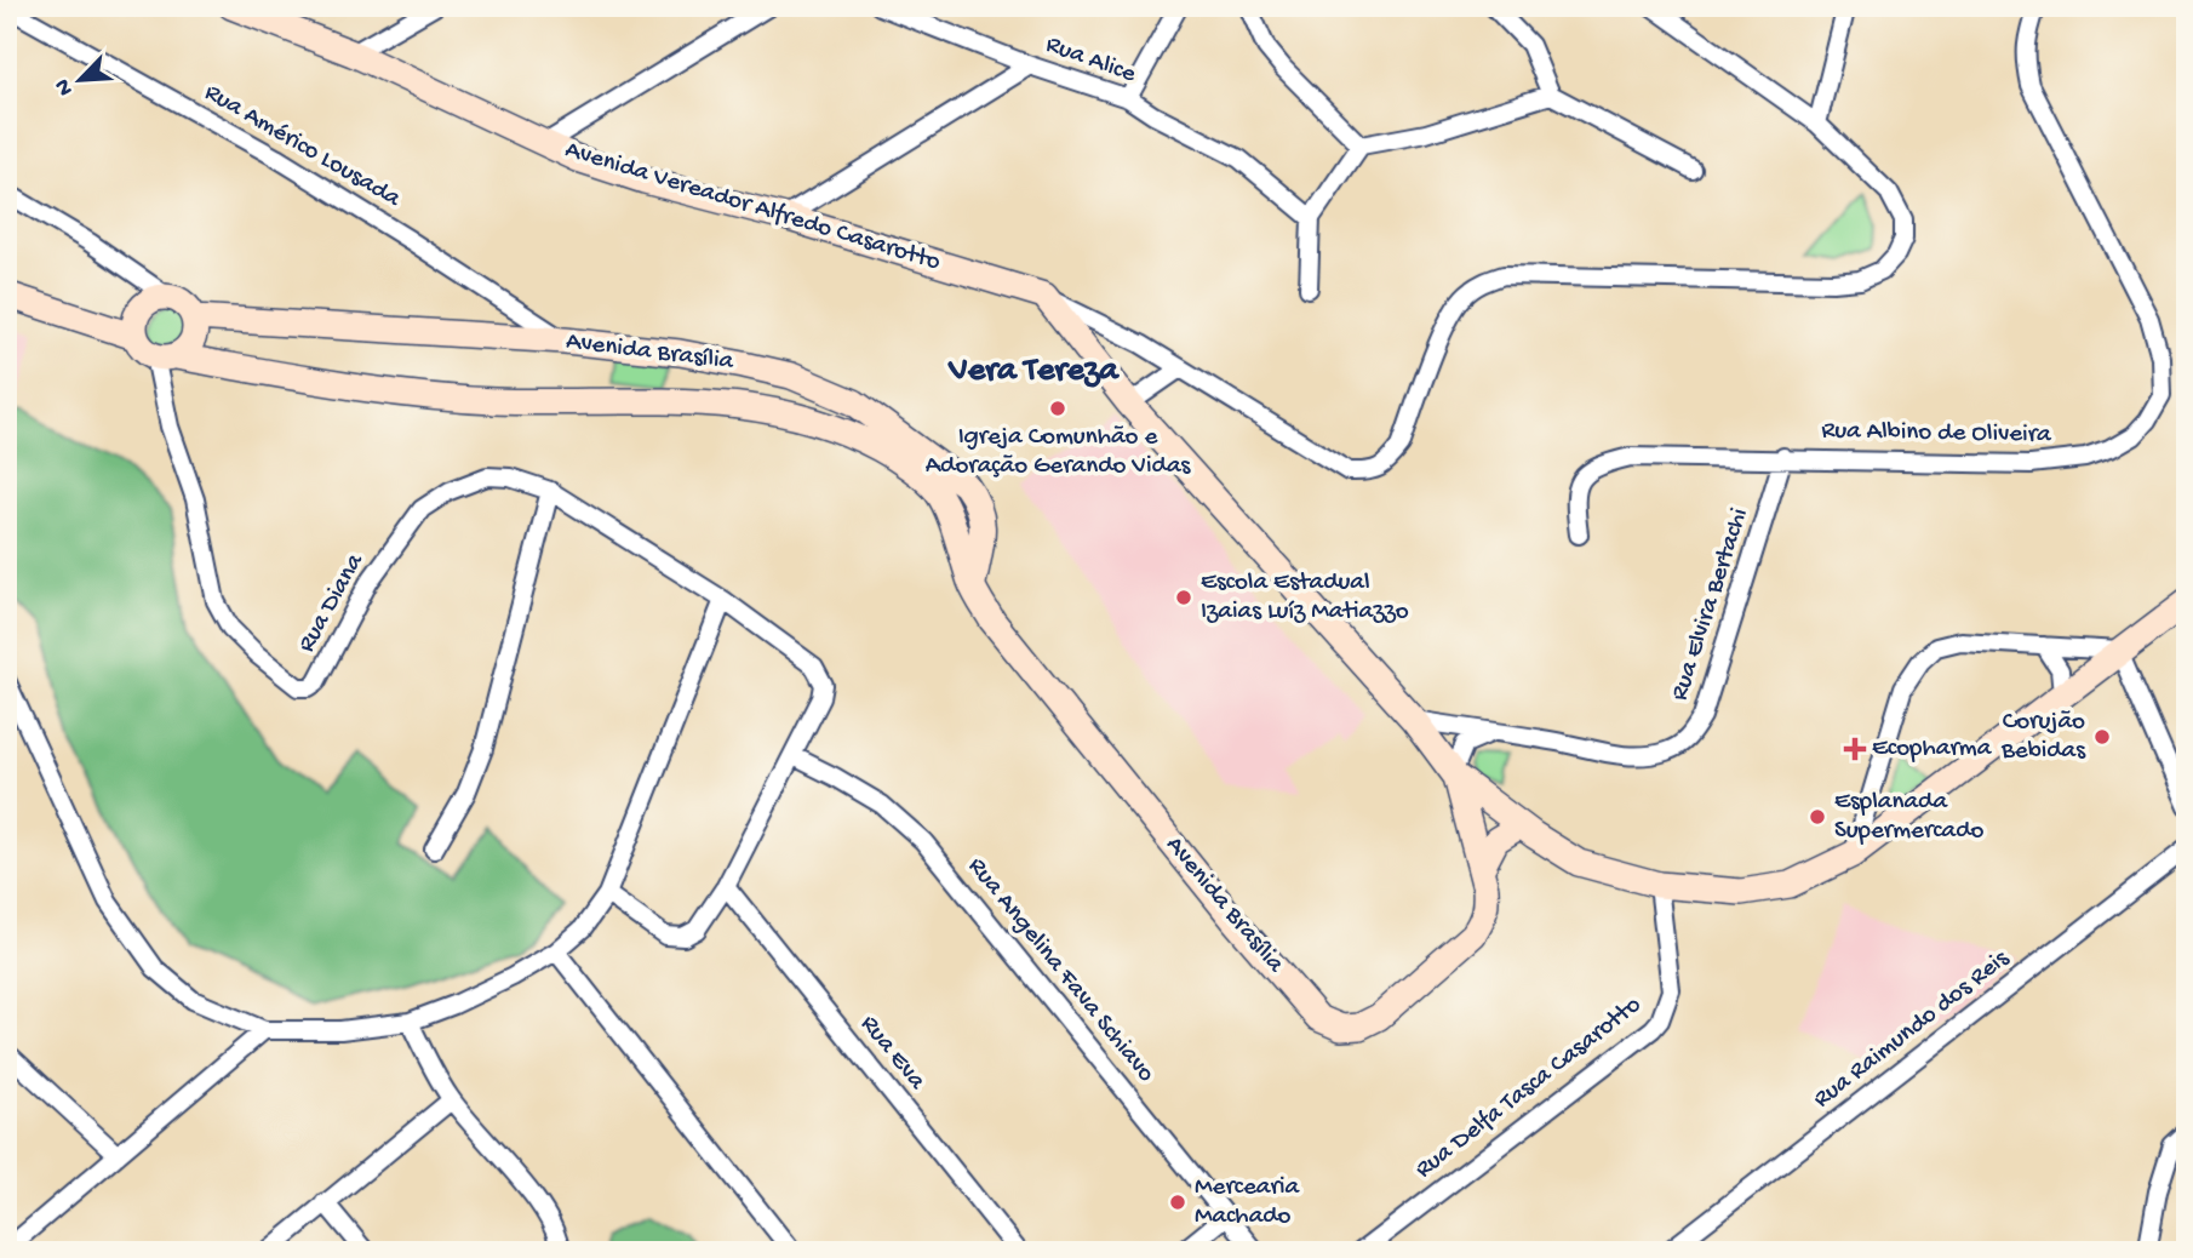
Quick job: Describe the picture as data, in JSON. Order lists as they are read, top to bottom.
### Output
{
  "streets": {
    "street": [
      "Rua Alice",
      "Rua Américo Lousada",
      "Avenida Vereador Alfredo Casarotto",
      "Avenida Brasília",
      "Rua Albino de Oliveira",
      "Rua Diana",
      "Rua Elvira Bertachi",
      "Rua Angelina Fava Schiavo",
      "Rua Raimundo dos Reis",
      "Rua Eva",
      "Rua Delfa Tasca Casarotto"
    ]
  },
  "crossings": [
    ["Rua Américo Lousada", "Avenida Brasília"],
    ["Avenida Brasília", "Rua Diana"],
    ["Rua Albino de Oliveira", "Rua Elvira Bertachi"]
  ],
  "districts": ["Vera Tereza"],
  "places": {
    "other": [
      "Igreja Comunhão e Adoração Gerando Vidas",
      "Escola Estadual Izaias Luíz Matiazzo",
      "Corujão Bebidas",
      "Esplanada Supermercado",
      "Mercearia Machado"
    ],
    "health": ["Ecopharma"]
  },
  "north": "bottom left"
}
